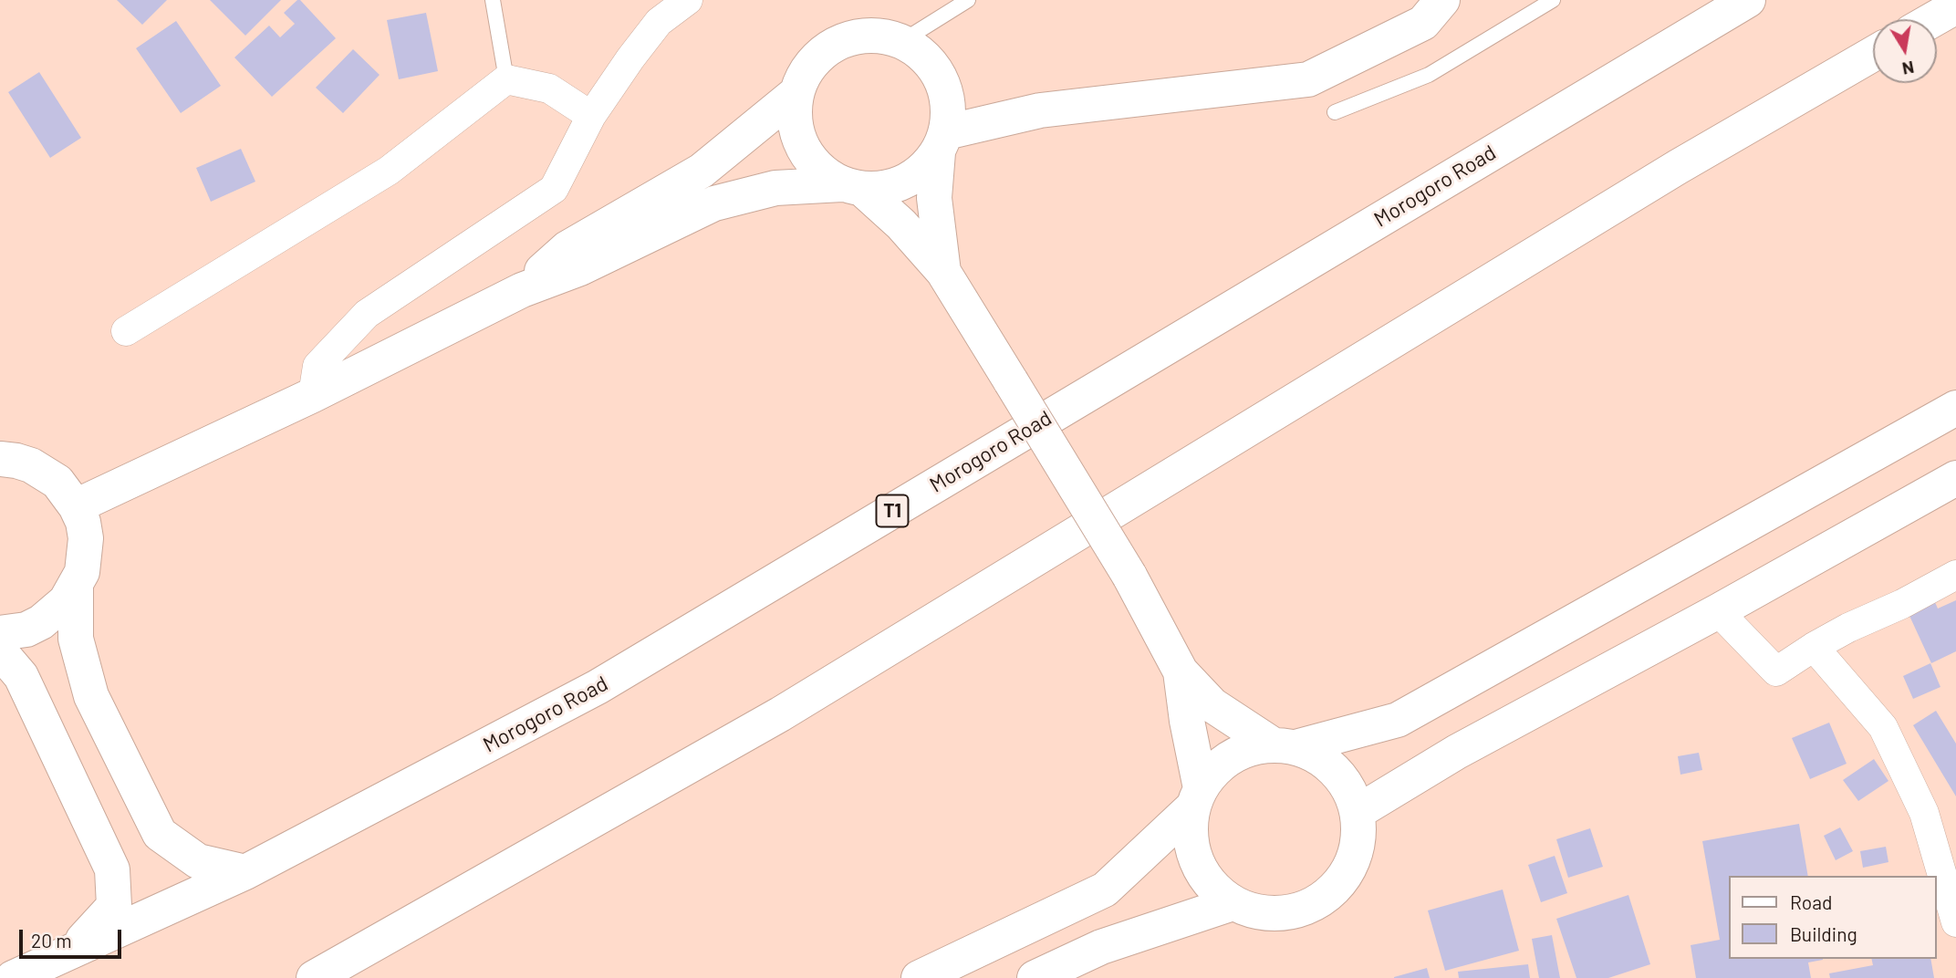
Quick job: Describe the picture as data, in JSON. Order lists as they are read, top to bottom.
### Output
{
  "streets": {
    "main road": ["Morogoro Road", "T1"]
  },
  "legend": ["Road", "Building"],
  "scale_bar": "20 m",
  "north": "bottom"
}
